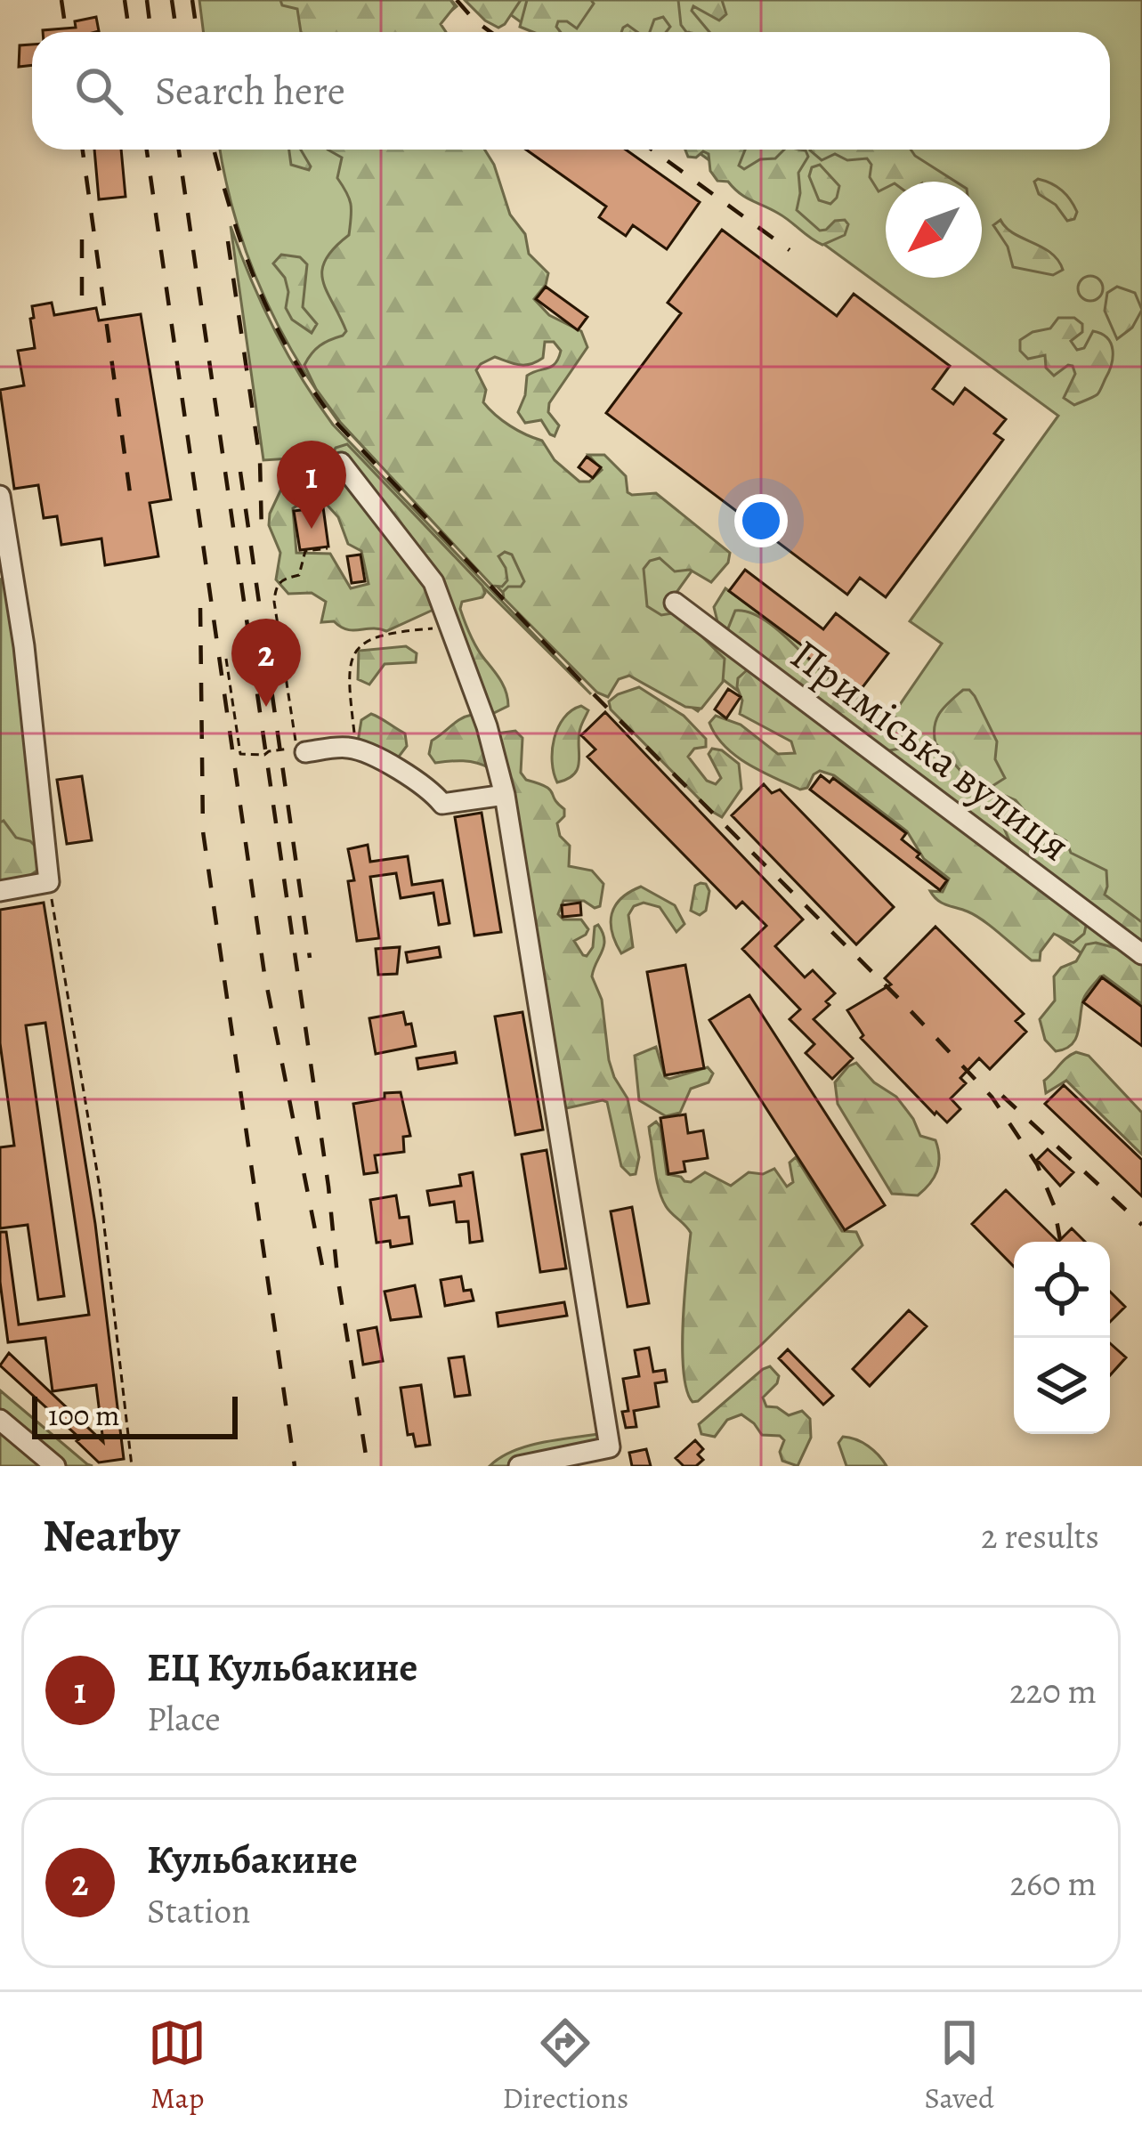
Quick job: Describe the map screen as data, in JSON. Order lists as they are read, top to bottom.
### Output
{
  "streets": {
    "street": ["Приміська вулиця"]
  },
  "scale_bar": "100 m",
  "north": "bottom left",
  "page": {
    "search": "Search here",
    "pins": ["1", "2"],
    "scale": "100 m",
    "heading": ["Nearby", "2 results"],
    "list": [
      {
        "mark": "1",
        "name": "ЕЦ Кульбакине",
        "note": "Place",
        "value": "220 m"
      },
      {
        "mark": "2",
        "name": "Кульбакине",
        "note": "Station",
        "value": "260 m"
      }
    ],
    "nav": ["Map", "Directions", "Saved"]
  }
}
